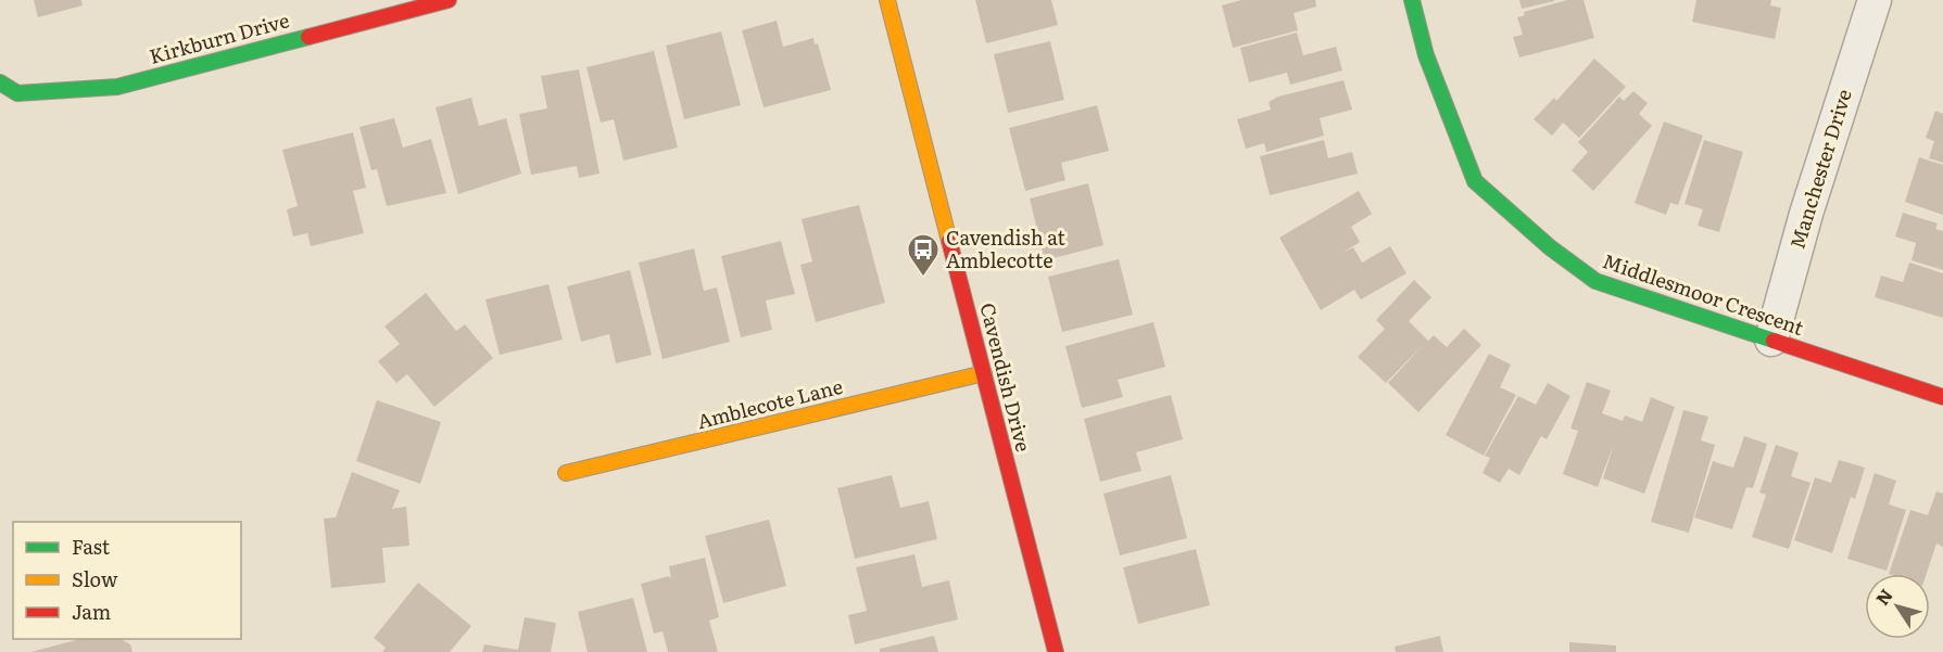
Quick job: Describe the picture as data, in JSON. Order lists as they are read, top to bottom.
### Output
{
  "streets": {
    "street": [
      "Kirkburn Drive",
      "Manchester Drive",
      "Middlesmoor Crescent",
      "Cavendish Drive",
      "Amblecote Lane"
    ]
  },
  "crossings": [
    ["Manchester Drive", "Middlesmoor Crescent"],
    ["Cavendish Drive", "Amblecote Lane"]
  ],
  "places": {
    "bus stop": ["Cavendish at Amblecotte"]
  },
  "legend": ["Fast", "Slow", "Jam"],
  "north": "top left"
}
